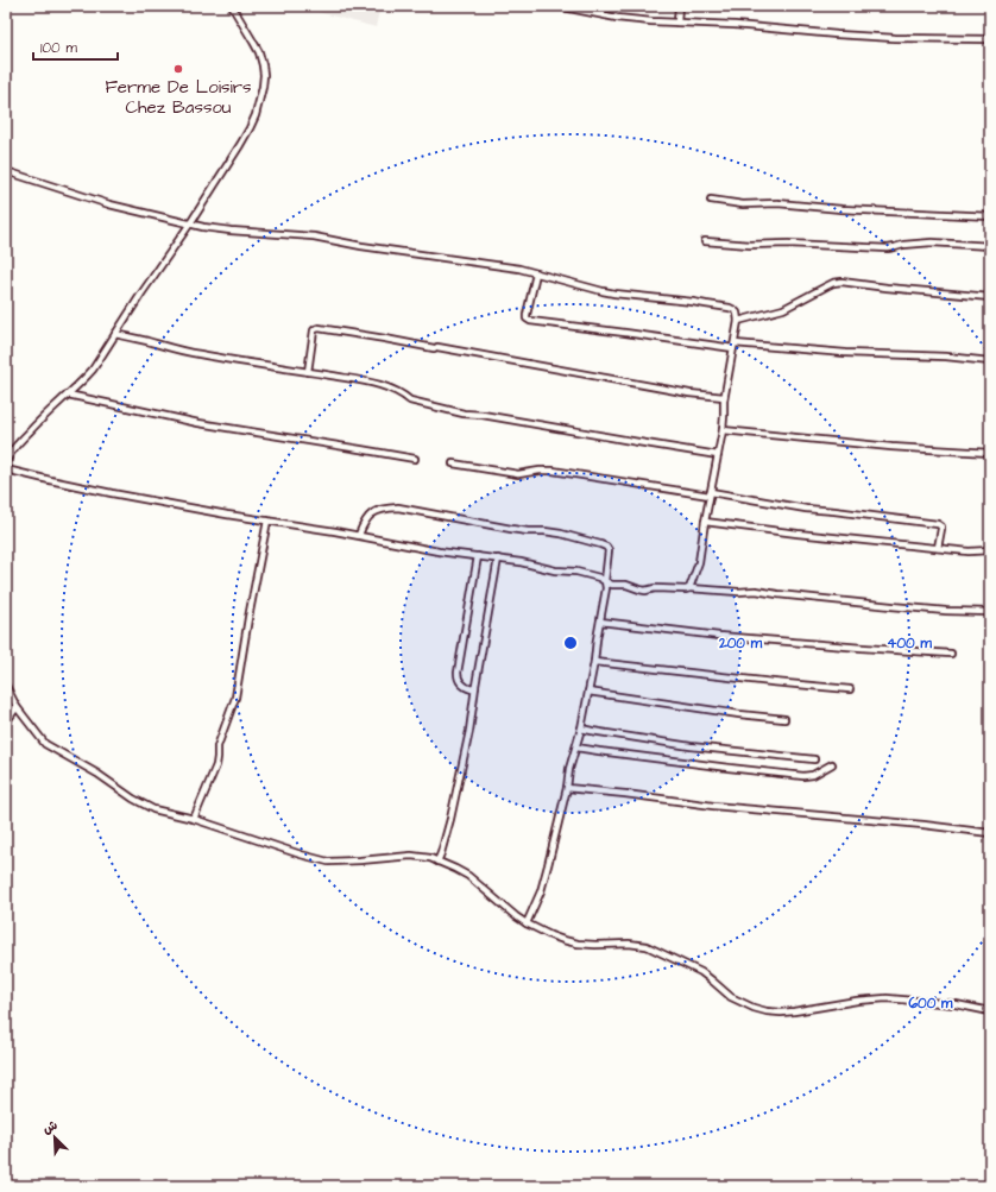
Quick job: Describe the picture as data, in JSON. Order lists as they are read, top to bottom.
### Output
{
  "places": ["Ferme De Loisirs Chez Bassou"],
  "scale_bar": "100 m",
  "north": "top left",
  "rings": ["200 m", "400 m", "600 m"]
}
